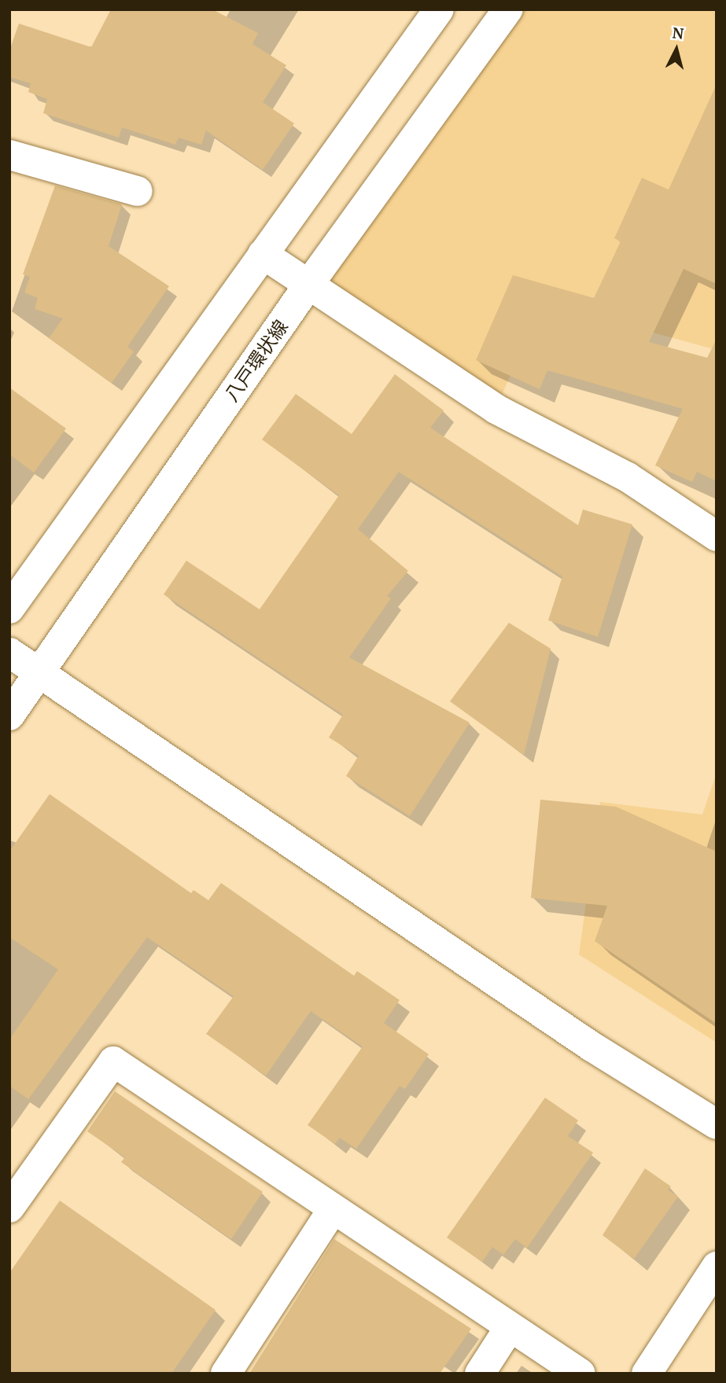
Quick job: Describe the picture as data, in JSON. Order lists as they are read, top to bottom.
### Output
{
  "streets": {
    "street": ["八戸環状線"]
  },
  "north": "top"
}
